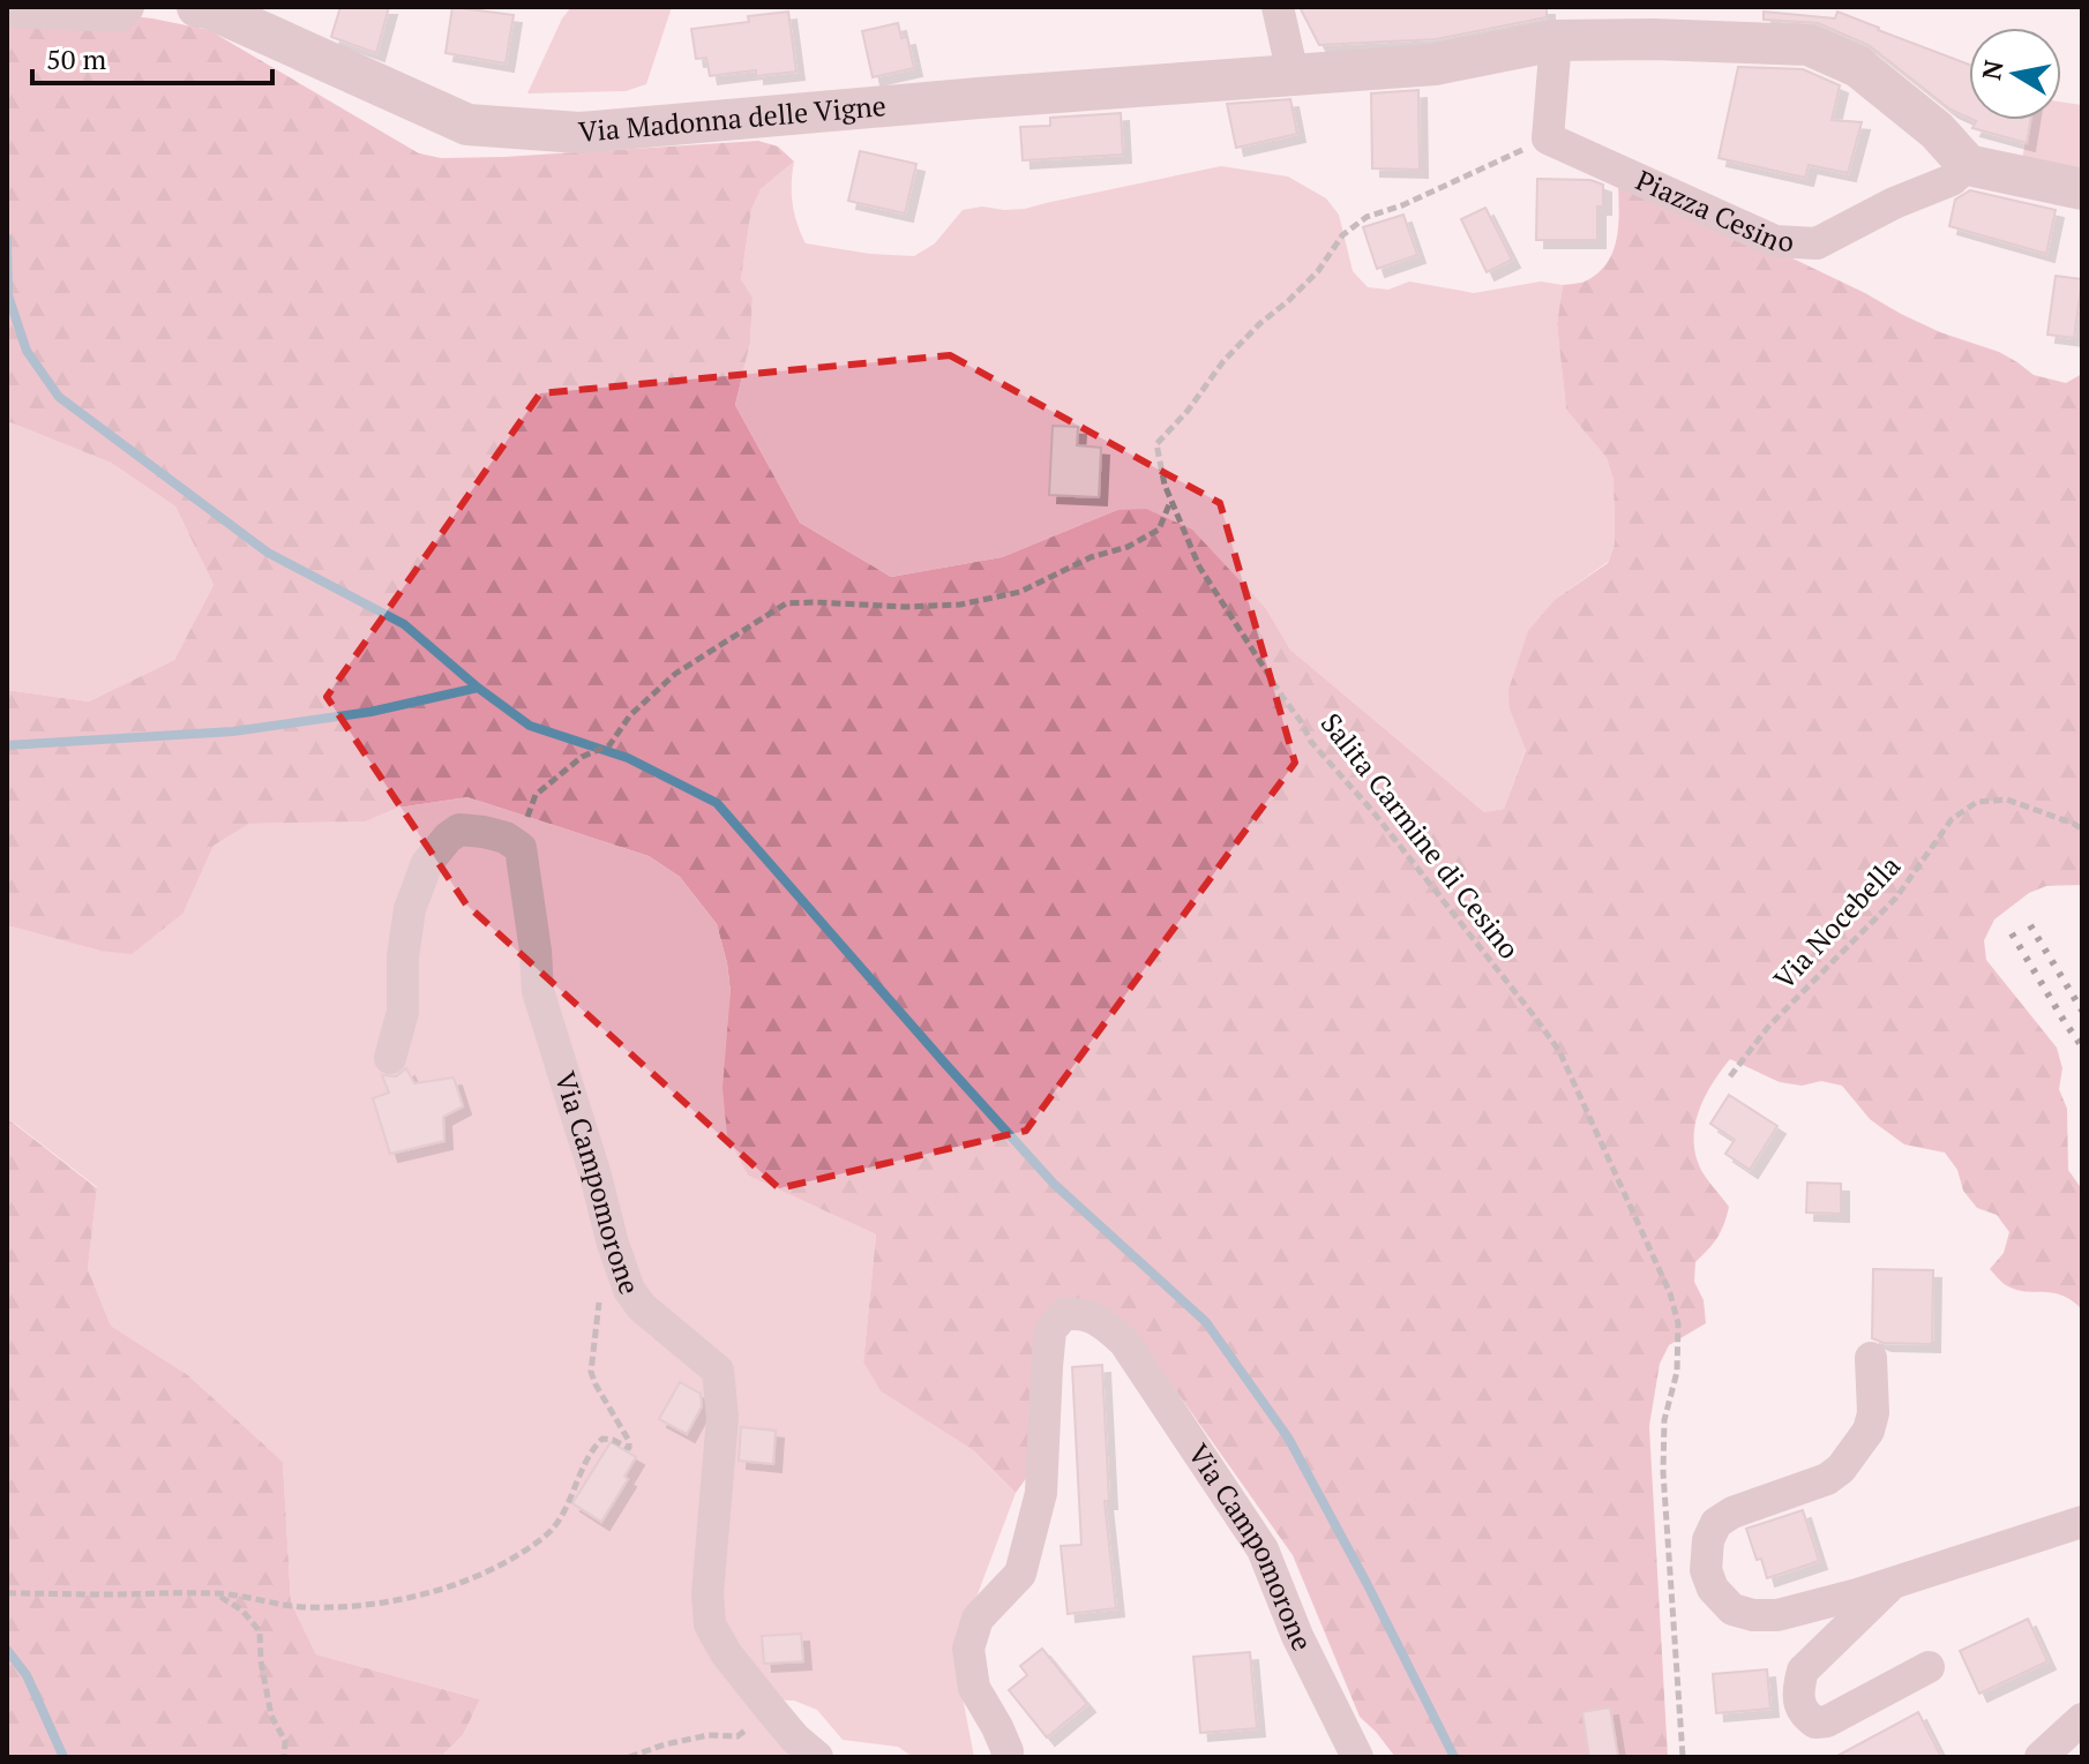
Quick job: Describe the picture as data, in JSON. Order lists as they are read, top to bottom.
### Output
{
  "streets": {
    "street": ["Via Madonna delle Vigne", "Piazza Cesino", "Via Campomorone"],
    "path": ["Salita Carmine di Cesino", "Via Nocebella"]
  },
  "crossings": [
    ["Via Madonna delle Vigne", "Piazza Cesino"],
    ["Piazza Cesino", "Salita Carmine di Cesino"]
  ],
  "scale_bar": "50 m",
  "north": "left"
}
